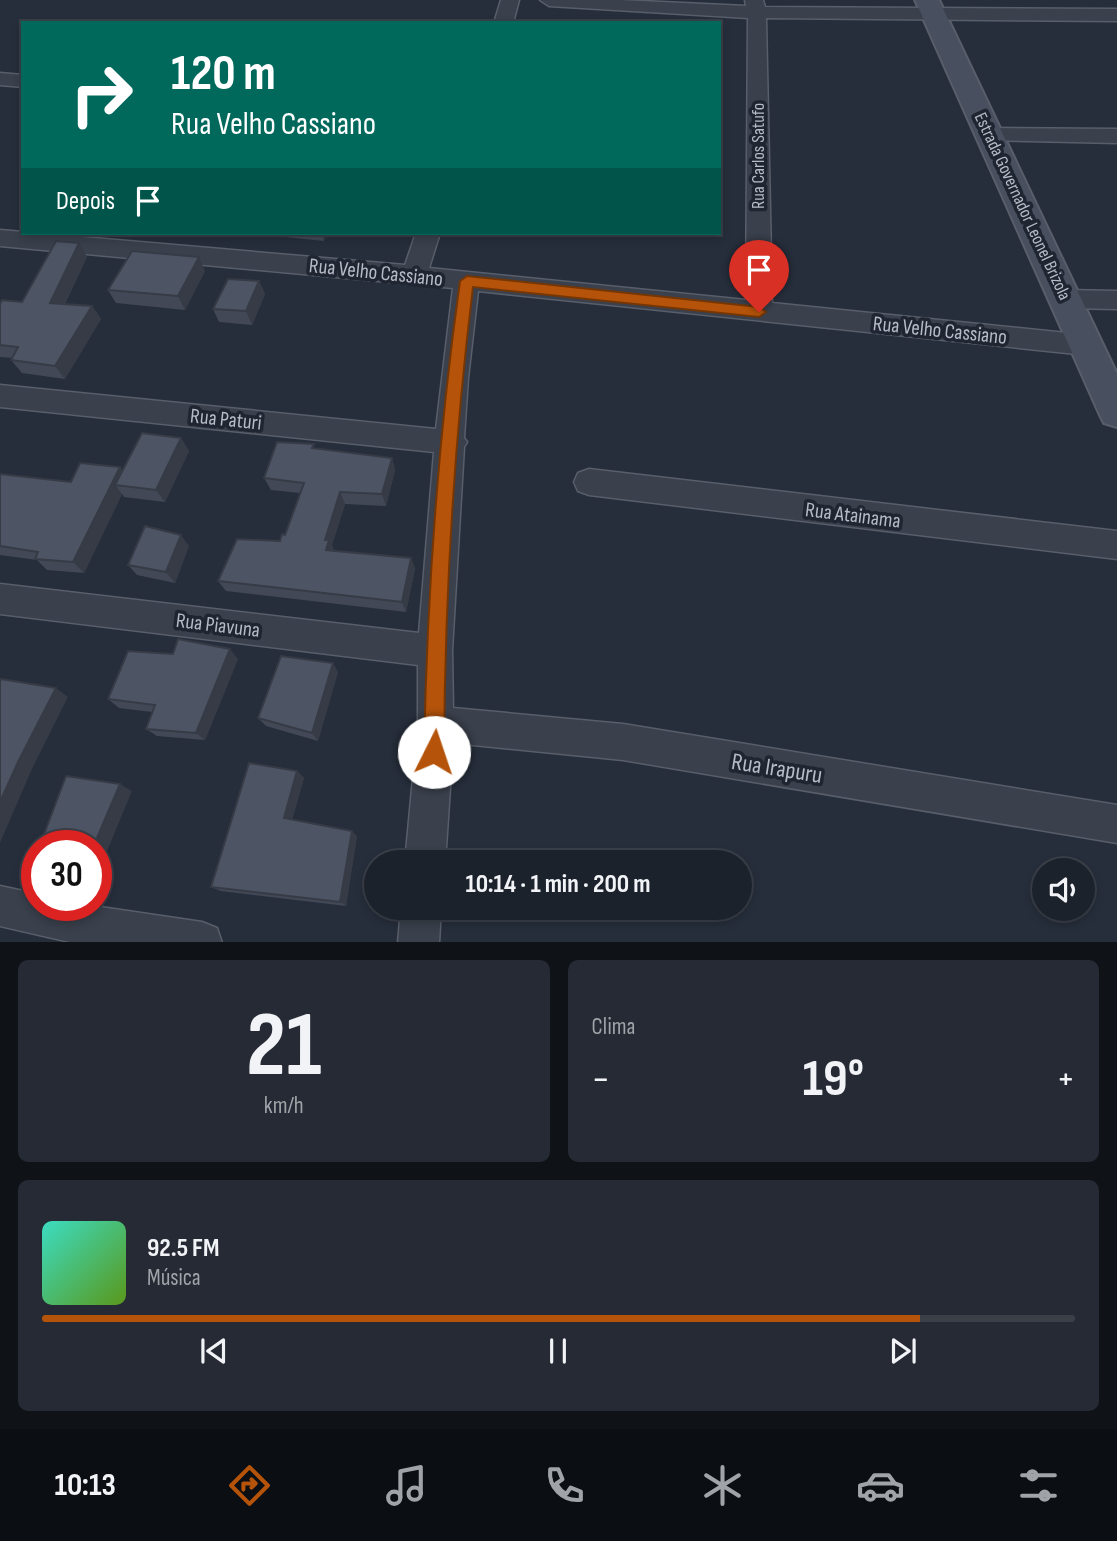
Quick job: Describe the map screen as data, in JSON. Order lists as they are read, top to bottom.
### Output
{
  "streets": {
    "main road": ["Estrada Governador Leonel Brizola"],
    "street": [
      "Rua Carlos Satufo",
      "Rua Velho Cassiano",
      "Rua Paturi",
      "Rua Atainama",
      "Rua Piavuna",
      "Rua Irapuru"
    ]
  },
  "crossings": [
    ["Rua Carlos Satufo", "Rua Velho Cassiano"],
    ["Estrada Governador Leonel Brizola", "Rua Velho Cassiano"]
  ],
  "page": {
    "turn": ["120 m", "Rua Velho Cassiano"],
    "then": "Depois",
    "limit": "30",
    "trip": "10:14 · 1 min · 200 m",
    "tile": [
      ["21", "km/h"],
      "Clima"
    ],
    "heat": ["−", "19°", "+"],
    "song": ["92.5 FM", "Música"],
    "tabs": "10:13"
  }
}
